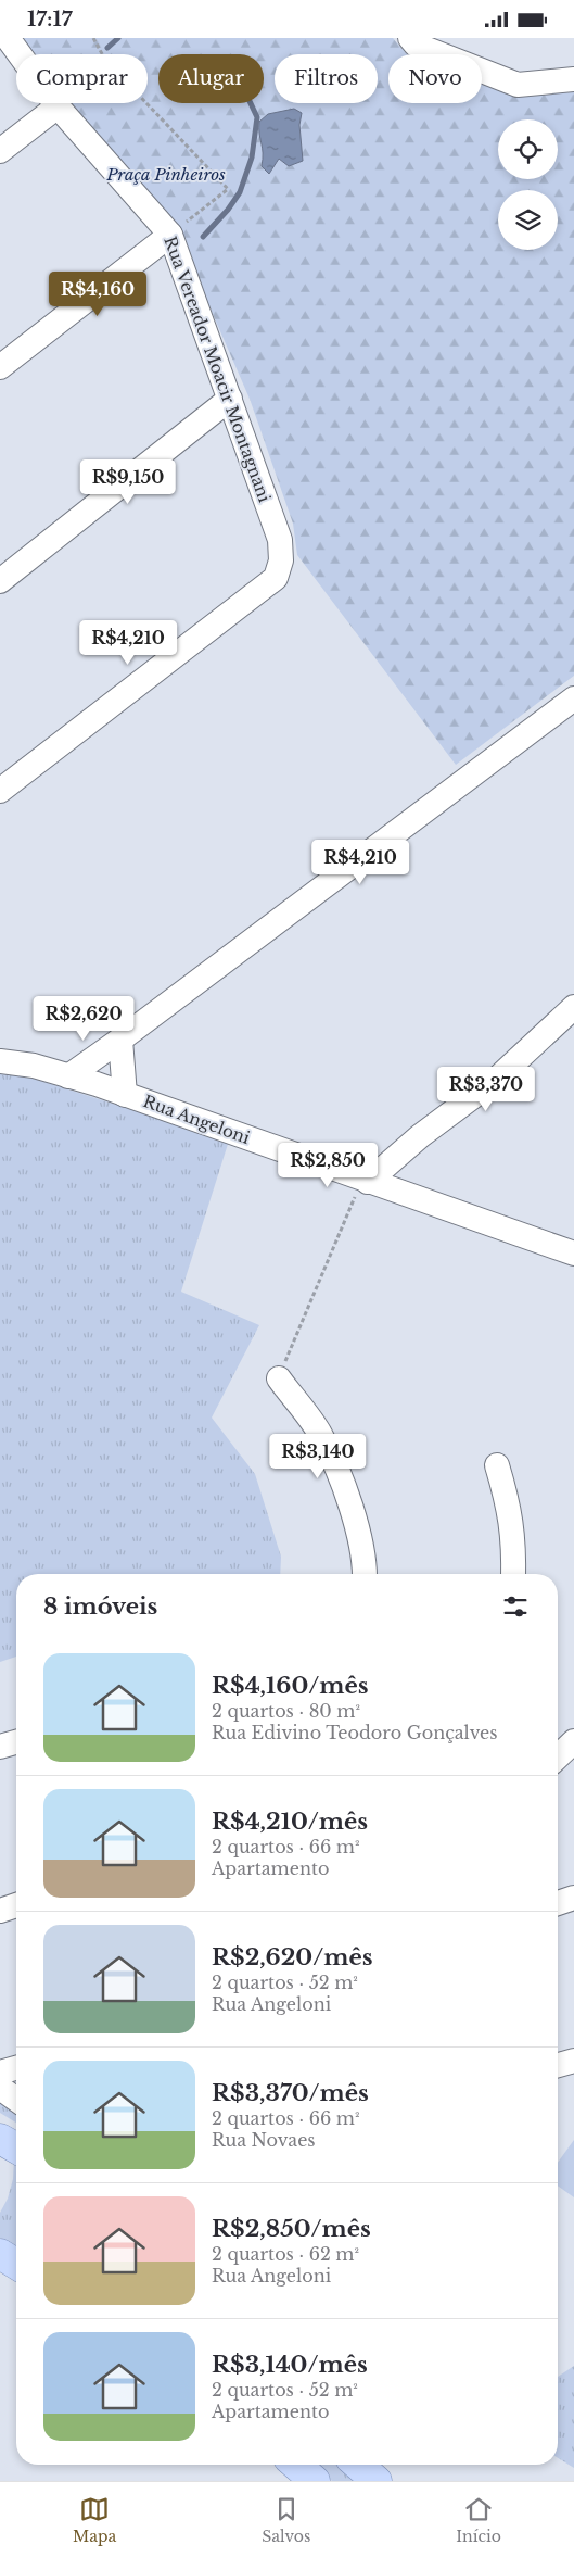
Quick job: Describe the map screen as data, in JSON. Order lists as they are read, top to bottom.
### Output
{
  "streets": {
    "street": ["Rua Vereador Moacir Montagnani", "Rua Angeloni"]
  },
  "parks": ["Praça Pinheiros"],
  "page": {
    "status": "17:17",
    "chip": [
      "Comprar",
      "Alugar",
      "Filtros",
      "Novo"
    ],
    "price": [
      "R$4,160",
      "R$9,150",
      "R$4,210",
      "R$4,210",
      "R$2,620",
      "R$3,370",
      "R$2,850",
      "R$3,140"
    ],
    "heading": "8 imóveis",
    "list": [
      {
        "name": "R$4,160/mês",
        "note": "2 quartos · 80 m² · Rua Edivino Teodoro Gonçalves"
      },
      {
        "name": "R$4,210/mês",
        "note": "2 quartos · 66 m² · Apartamento"
      },
      {
        "name": "R$2,620/mês",
        "note": "2 quartos · 52 m² · Rua Angeloni"
      },
      {
        "name": "R$3,370/mês",
        "note": "2 quartos · 66 m² · Rua Novaes"
      },
      {
        "name": "R$2,850/mês",
        "note": "2 quartos · 62 m² · Rua Angeloni"
      },
      {
        "name": "R$3,140/mês",
        "note": "2 quartos · 52 m² · Apartamento"
      }
    ],
    "tabs": ["Mapa", "Salvos", "Início"]
  }
}
